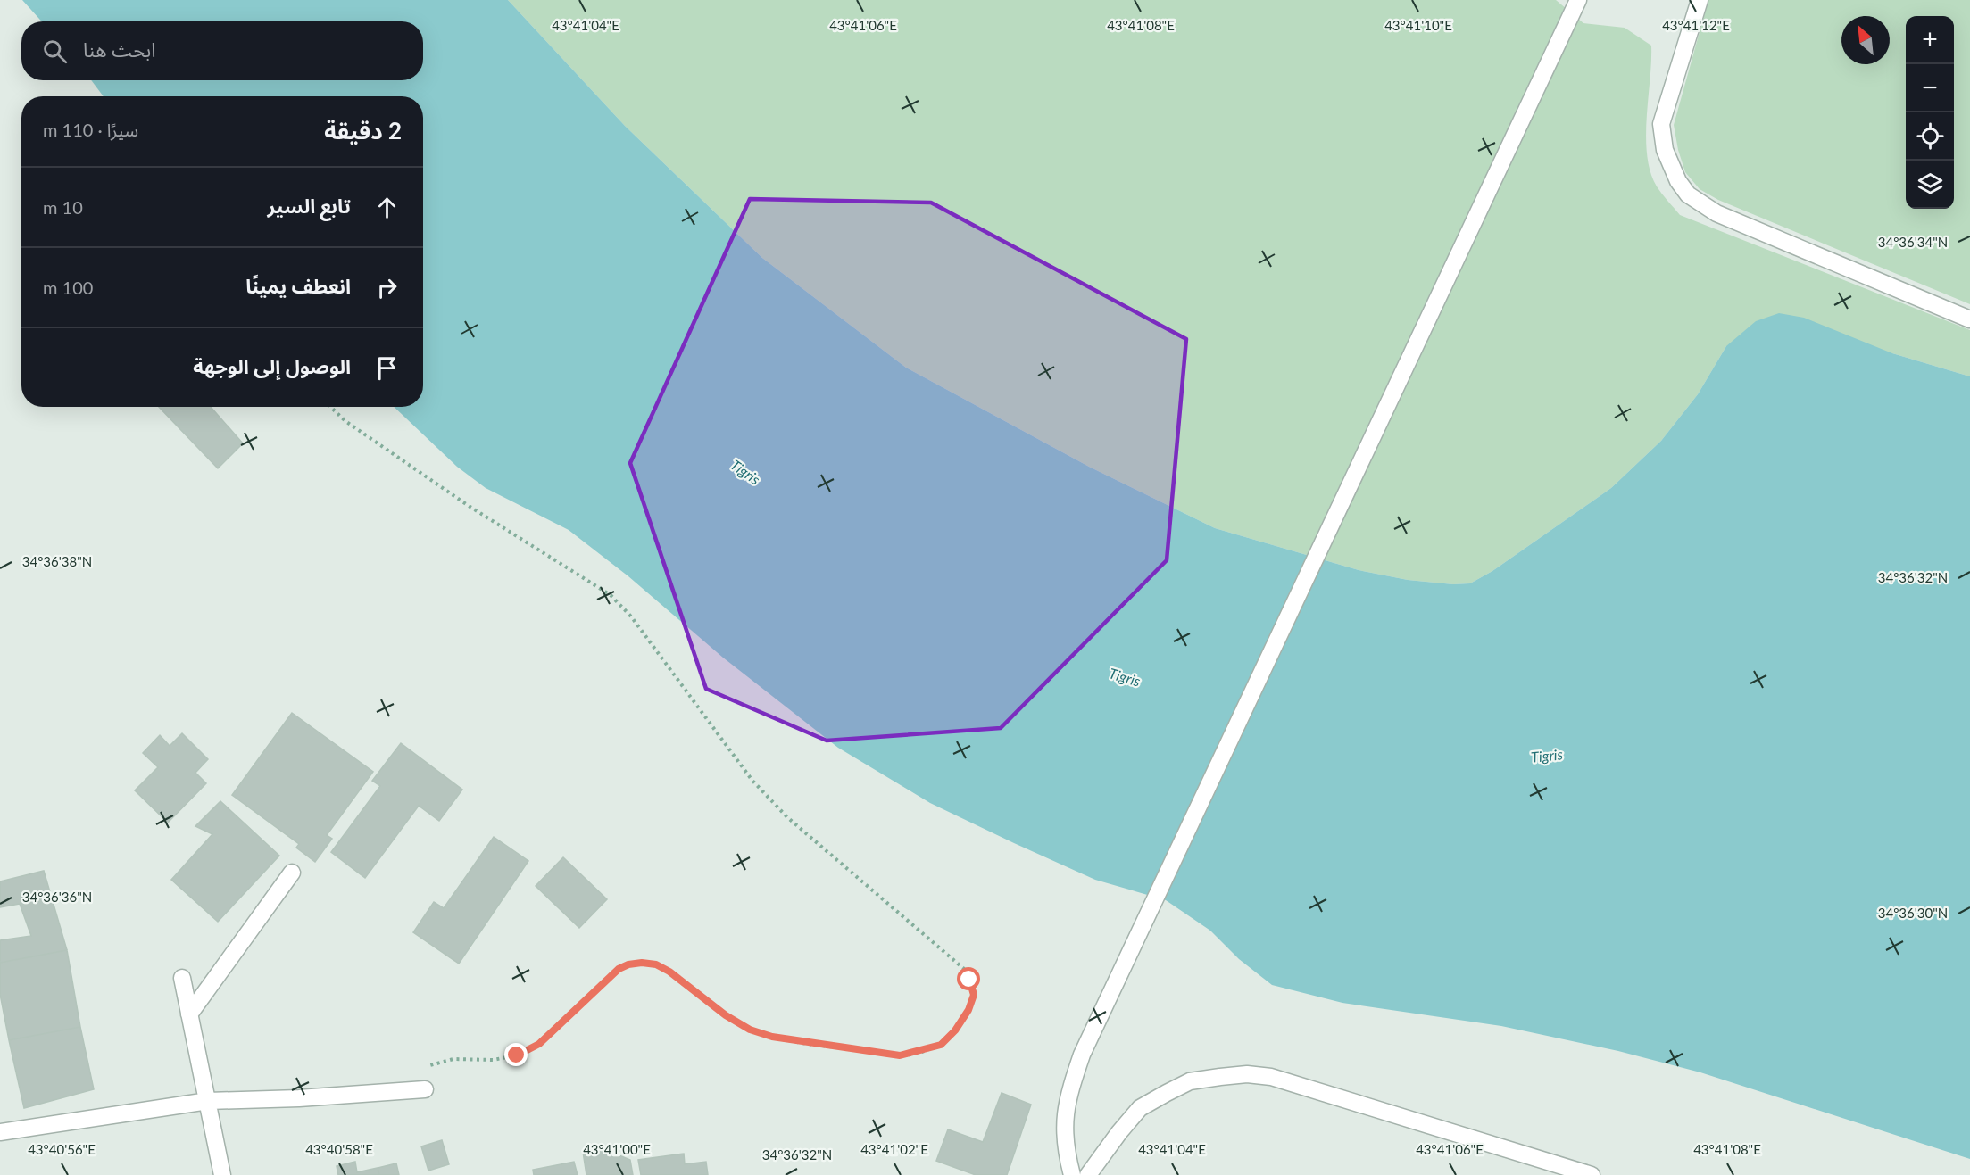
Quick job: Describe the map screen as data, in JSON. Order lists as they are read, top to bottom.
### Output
{
  "water": ["Tigris"],
  "north": "top left",
  "page": {
    "map_buttons": ["+", "−"],
    "search": "ابحث هنا",
    "heading": ["2 دقيقة", "سيرًا · 110 m"],
    "list": [
      ["تابع السير", "10 m"],
      ["انعطف يمينًا", "100 m"],
      "الوصول إلى الوجهة"
    ]
  },
  "coordinates": [
    "43°41'04\"E",
    "43°41'06\"E",
    "43°41'08\"E",
    "43°41'10\"E",
    "43°41'12\"E",
    "34°36'34\"N",
    "34°36'38\"N",
    "34°36'32\"N",
    "34°36'36\"N",
    "34°36'30\"N",
    "43°40'56\"E",
    "43°40'58\"E",
    "43°41'00\"E",
    "43°41'02\"E"
  ]
}
